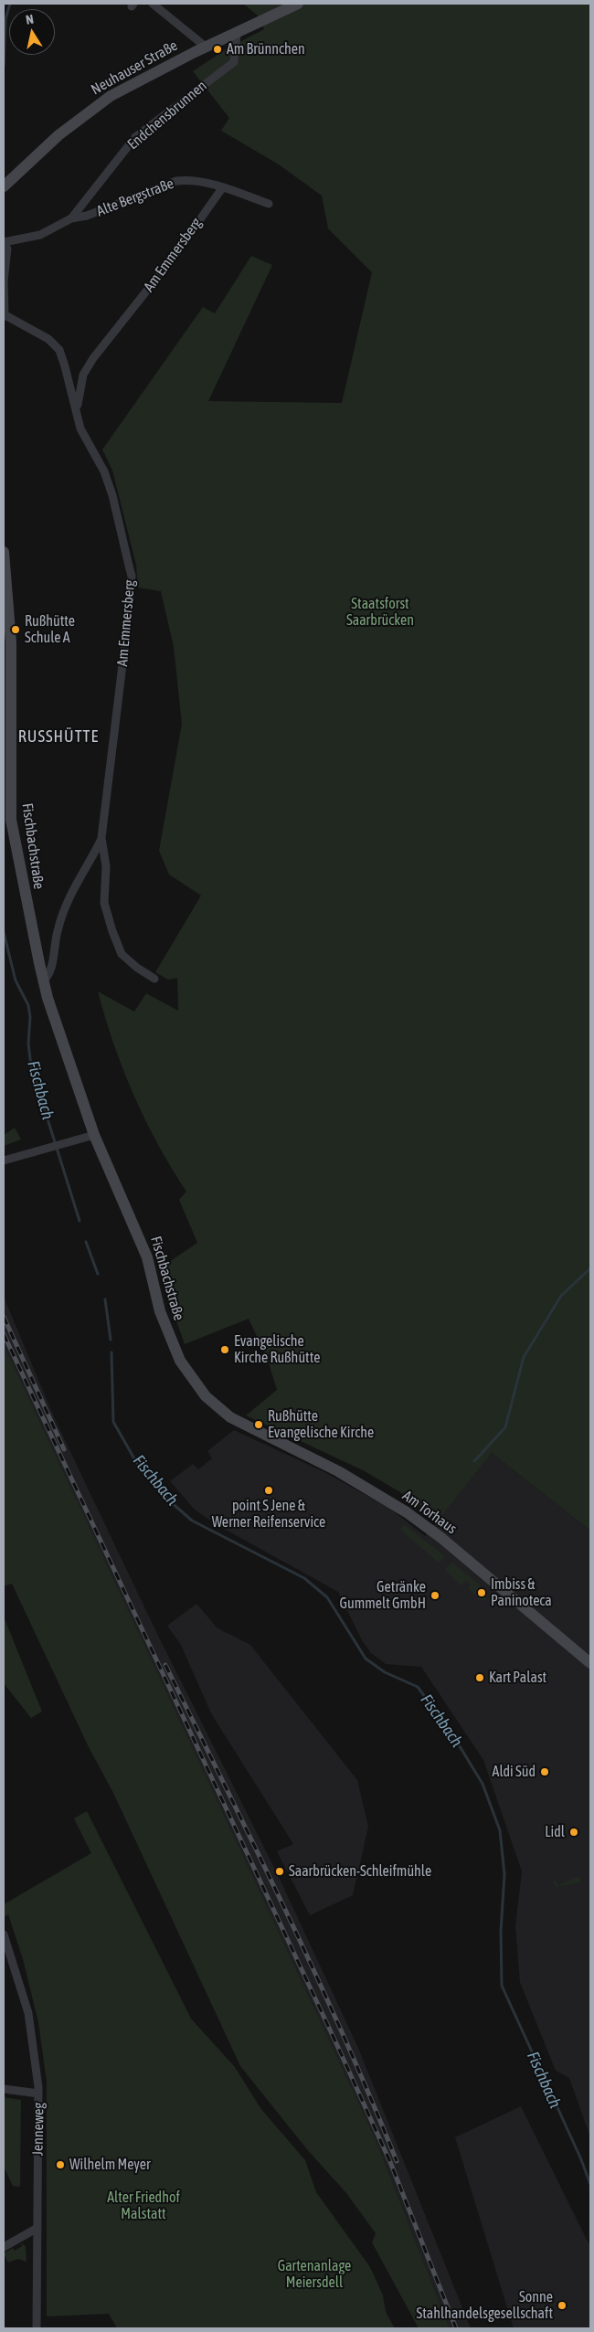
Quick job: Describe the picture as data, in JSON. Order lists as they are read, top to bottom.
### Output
{
  "streets": {
    "main road": ["Neuhauser Straße", "Fischbachstraße", "Am Torhaus"],
    "street": [
      "Endchensbrunnen",
      "Alte Bergstraße",
      "Am Emmersberg",
      "Jenneweg"
    ]
  },
  "crossings": [
    ["Neuhauser Straße", "Endchensbrunnen"],
    ["Endchensbrunnen", "Alte Bergstraße"],
    ["Alte Bergstraße", "Am Emmersberg"],
    ["Am Emmersberg", "Fischbachstraße"],
    ["Fischbachstraße", "Am Torhaus"]
  ],
  "districts": ["RUSSHÜTTE"],
  "water": ["Fischbach"],
  "parks": ["Staatsforst Saarbrücken", "Alter Friedhof Malstatt", "Gartenanlage Meiersdell"],
  "places": [
    "Am Brünnchen",
    "Rußhütte Schule A",
    "Evangelische Kirche Rußhütte",
    "Rußhütte Evangelische Kirche",
    "point S Jene & Werner Reifenservice",
    "Imbiss & Paninoteca",
    "Getränke Gummelt GmbH",
    "Kart Palast",
    "Aldi Süd",
    "Lidl",
    "Saarbrücken-Schleifmühle",
    "Wilhelm Meyer",
    "Sonne Stahlhandelsgesellschaft"
  ],
  "north": "top"
}
